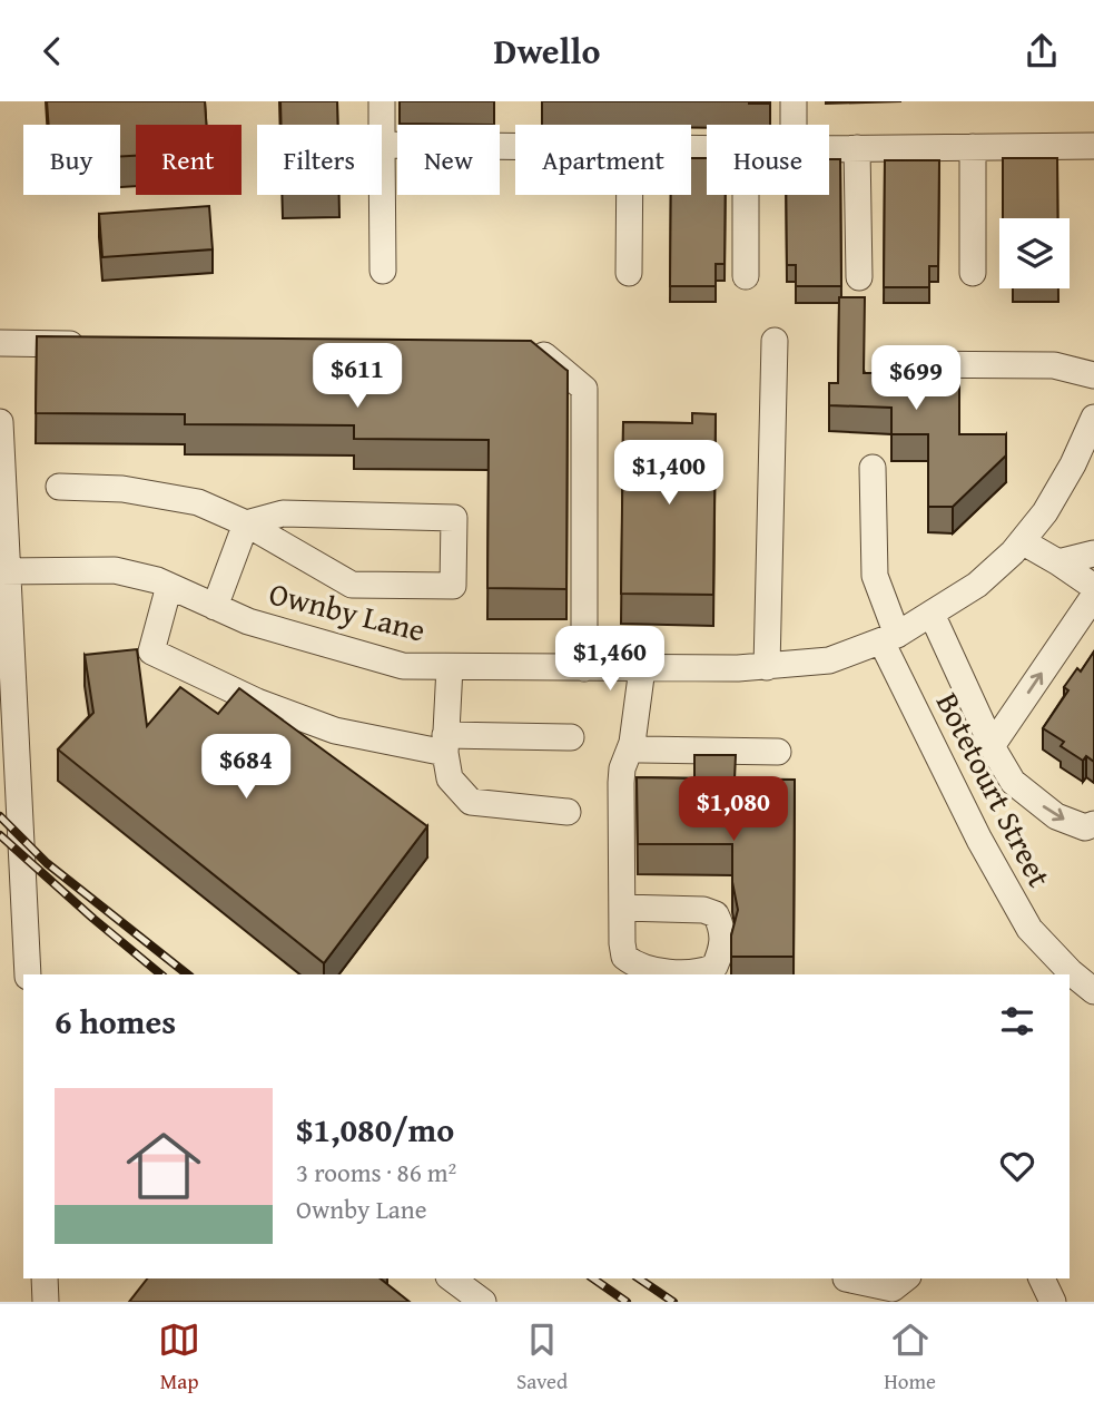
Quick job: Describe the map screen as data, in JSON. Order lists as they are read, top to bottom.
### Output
{
  "streets": {
    "street": ["Ownby Lane", "Botetourt Street"]
  },
  "crossings": [
    ["Ownby Lane", "Botetourt Street"]
  ],
  "page": {
    "header": "Dwello",
    "chip": [
      "Buy",
      "Rent",
      "Filters",
      "New",
      "Apartment",
      "House"
    ],
    "price": [
      "$611",
      "$699",
      "$1,400",
      "$1,460",
      "$684",
      "$1,080"
    ],
    "heading": "6 homes",
    "list": [
      {
        "name": "$1,080/mo",
        "note": "3 rooms · 86 m² · Ownby Lane"
      }
    ],
    "tabs": ["Map", "Saved", "Home"]
  }
}
